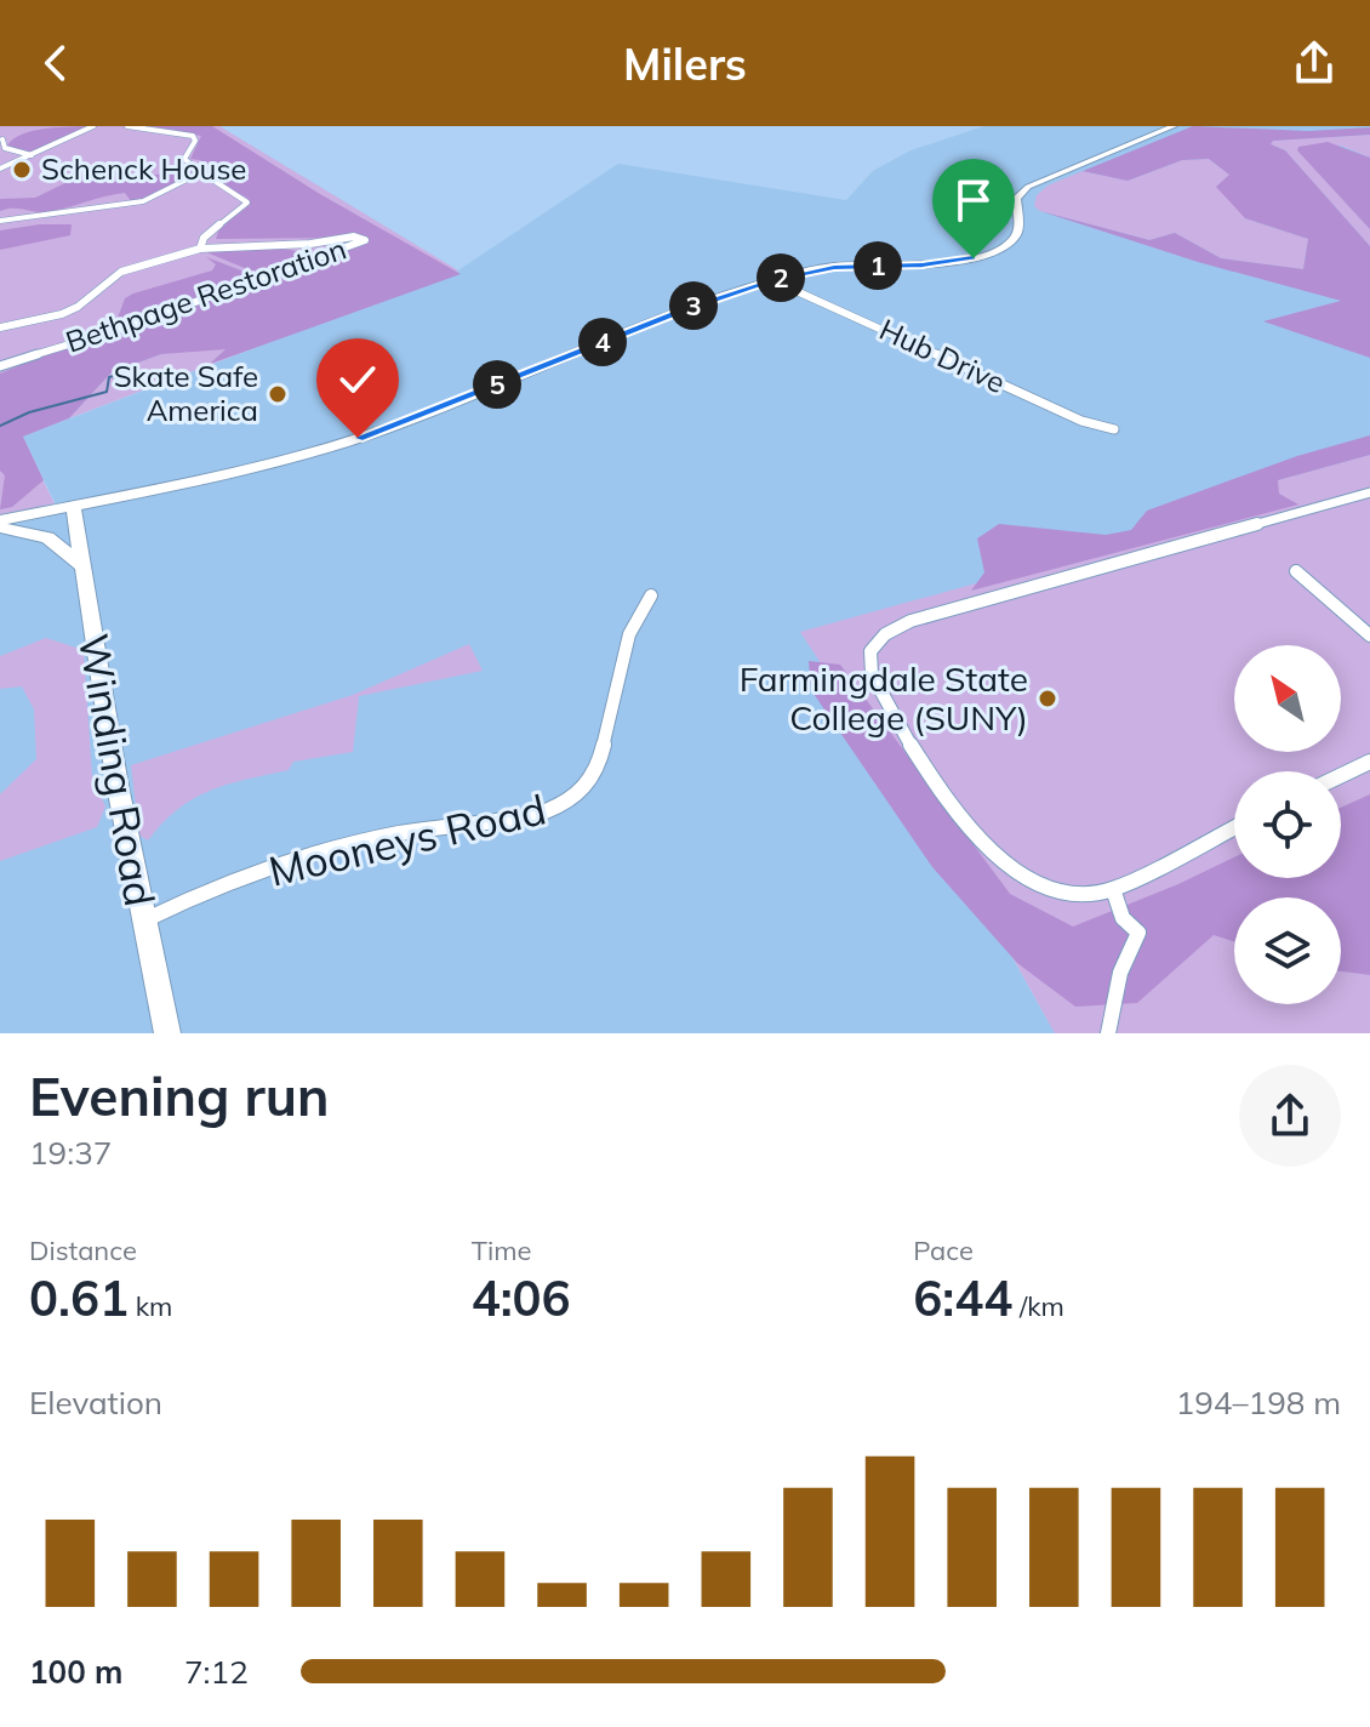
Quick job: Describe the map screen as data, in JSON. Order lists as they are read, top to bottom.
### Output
{
  "streets": {
    "main road": ["Winding Road"],
    "street": ["Bethpage Restoration", "Hub Drive", "Mooneys Road"]
  },
  "crossings": [
    ["Winding Road", "Mooneys Road"]
  ],
  "places": ["Schenck House", "Skate Safe America", "Farmingdale State College (SUNY)"],
  "north": "top left",
  "page": {
    "header": "Milers",
    "pins": [
      "1",
      "2",
      "3",
      "4",
      "5"
    ],
    "heading": ["Evening run", "19:37"],
    "stats": [
      ["Distance", "0.61 km"],
      ["Time", "4:06"],
      ["Pace", "6:44 /km"]
    ],
    "chart": ["Elevation", "194–198 m"],
    "list": [
      {
        "name": "100 m",
        "note": "7:12"
      }
    ]
  }
}
